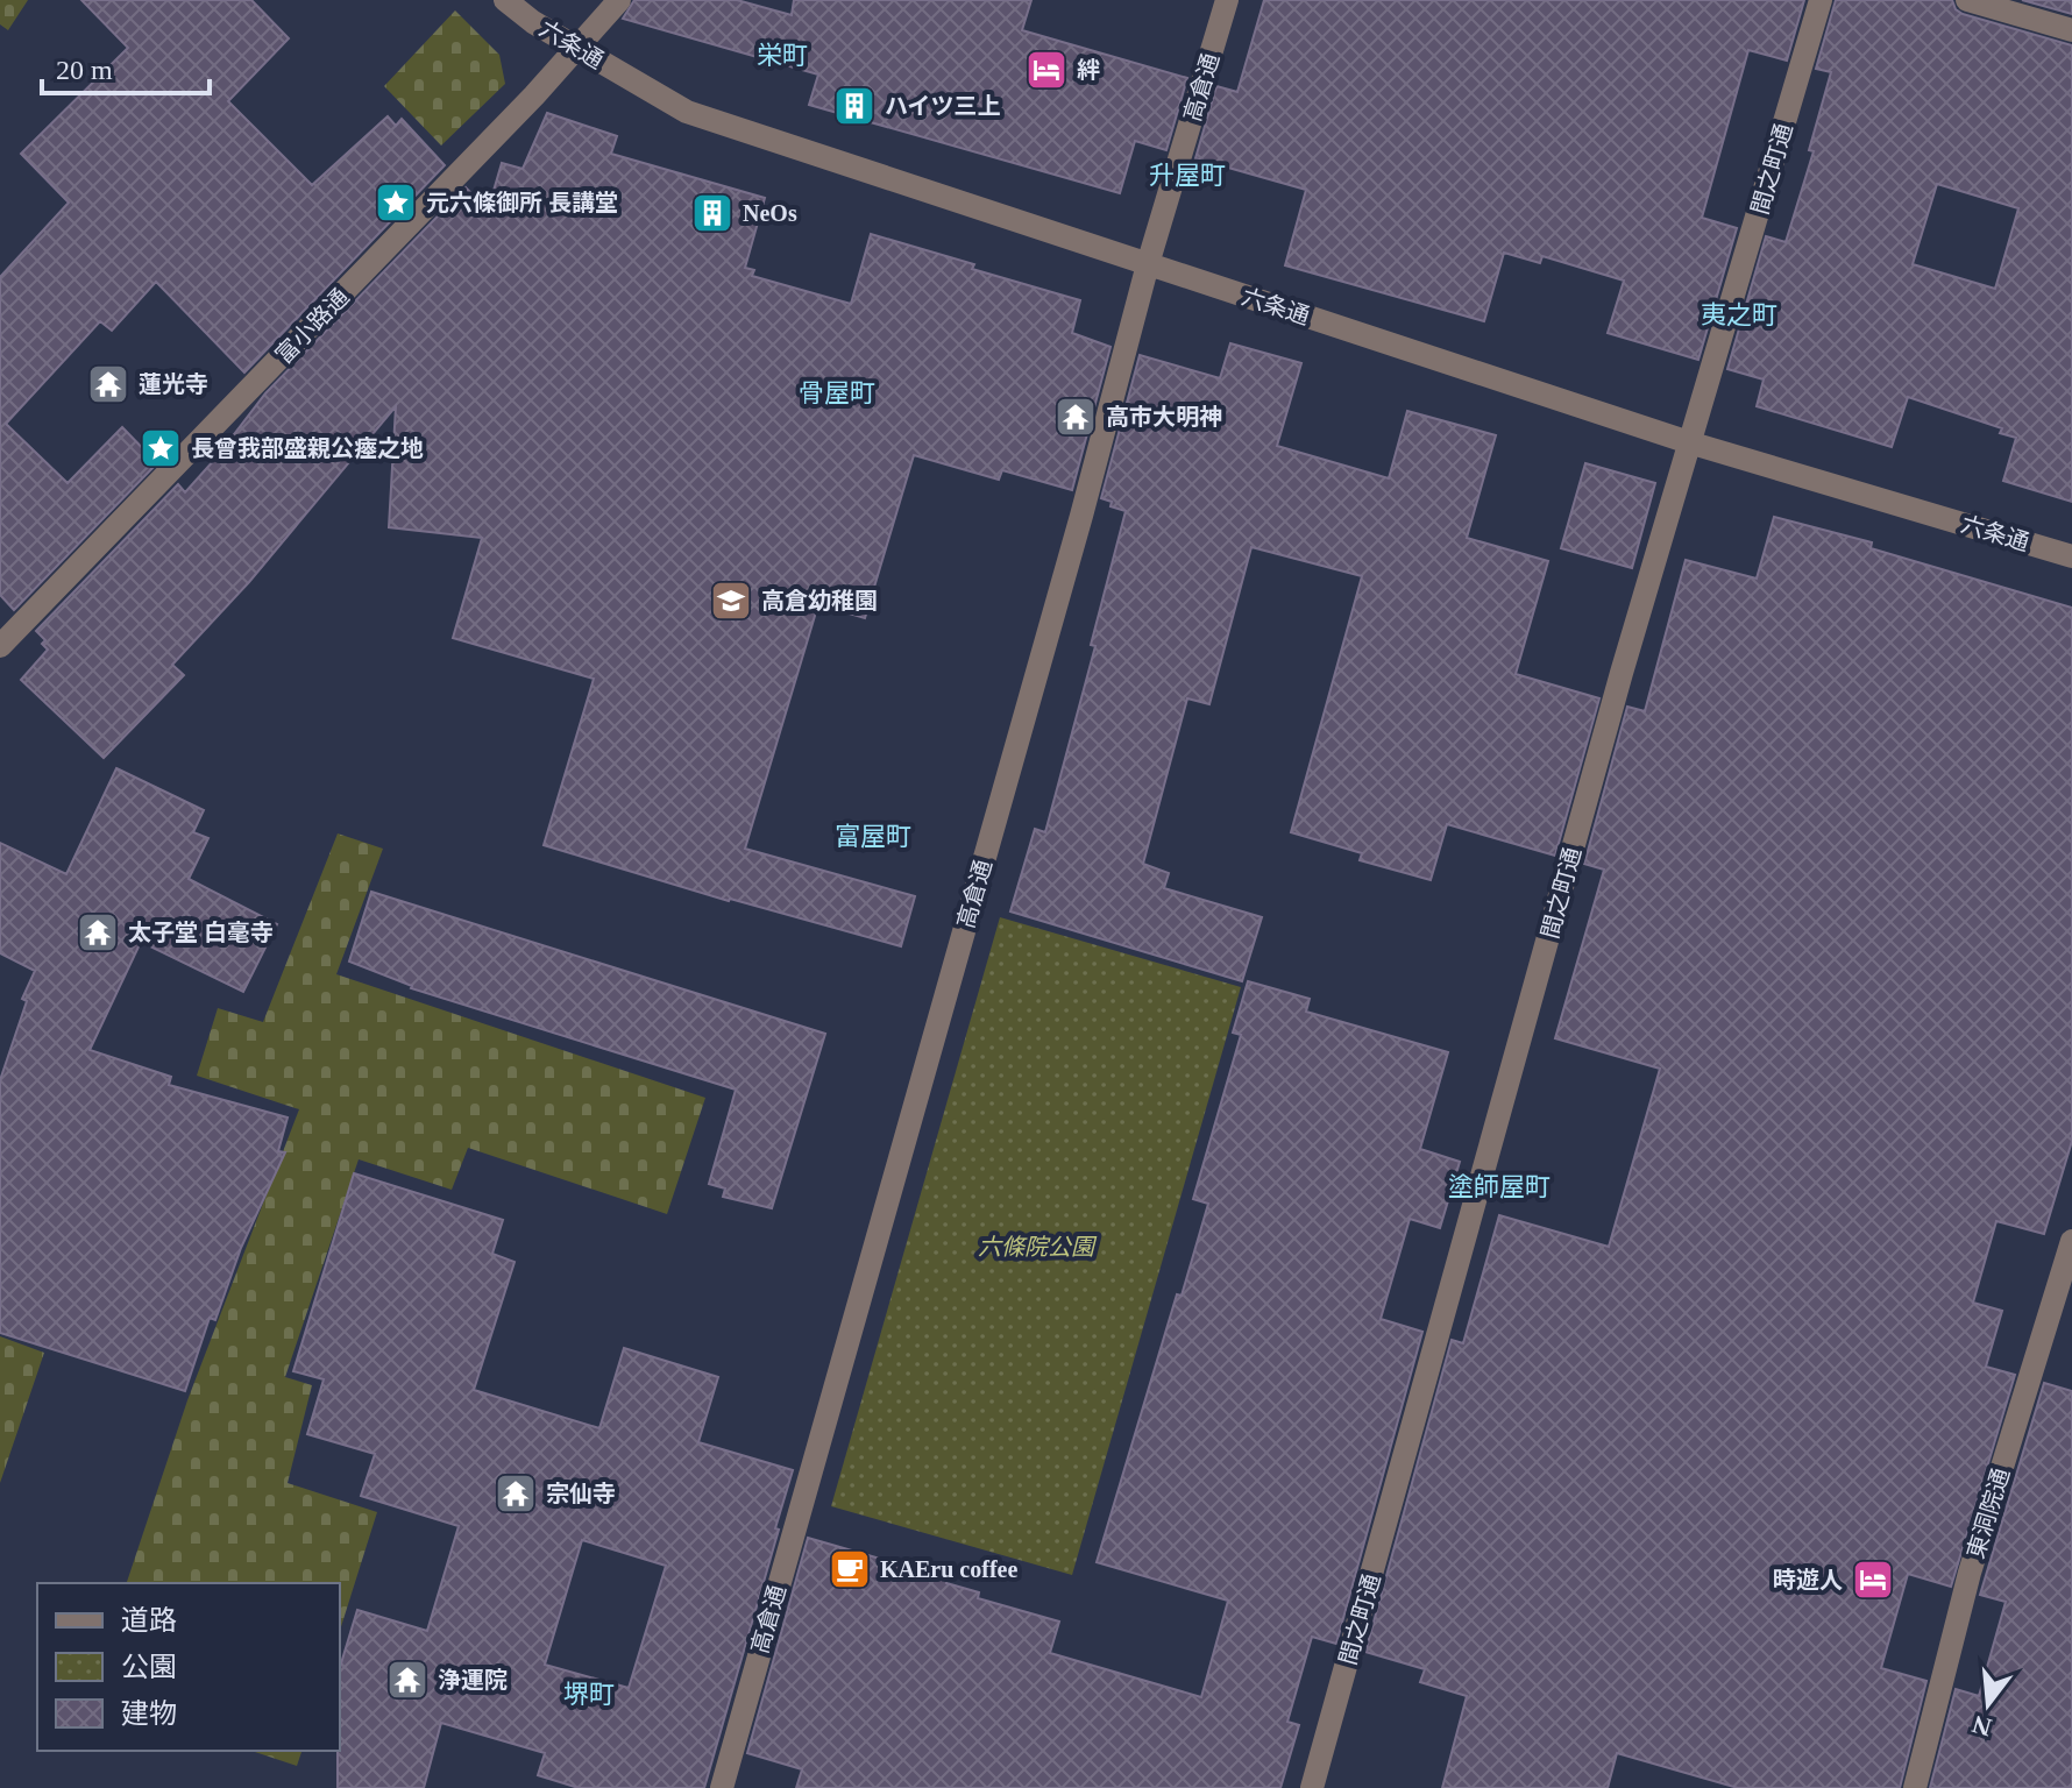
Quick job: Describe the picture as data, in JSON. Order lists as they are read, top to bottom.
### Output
{
  "streets": {
    "street": [
      "六条通",
      "高倉通",
      "間之町通",
      "富小路通",
      "東洞院通"
    ]
  },
  "crossings": [
    ["六条通", "高倉通"],
    ["六条通", "間之町通"],
    ["六条通", "富小路通"]
  ],
  "districts": [
    "栄町",
    "升屋町",
    "夷之町",
    "骨屋町",
    "富屋町",
    "塗師屋町",
    "堺町"
  ],
  "parks": ["六條院公園"],
  "places": {
    "hotel": ["絆", "時遊人"],
    "building": ["ハイツ三上", "NeOs"],
    "place": ["元六條御所 長講堂", "長曾我部盛親公瘞之地"],
    "temple": [
      "蓮光寺",
      "高市大明神",
      "太子堂 白毫寺",
      "宗仙寺",
      "浄運院"
    ],
    "school or university": ["高倉幼稚園"],
    "cafe": ["KAEru coffee"]
  },
  "legend": ["道路", "公園", "建物"],
  "scale_bar": "20 m",
  "north": "bottom"
}
